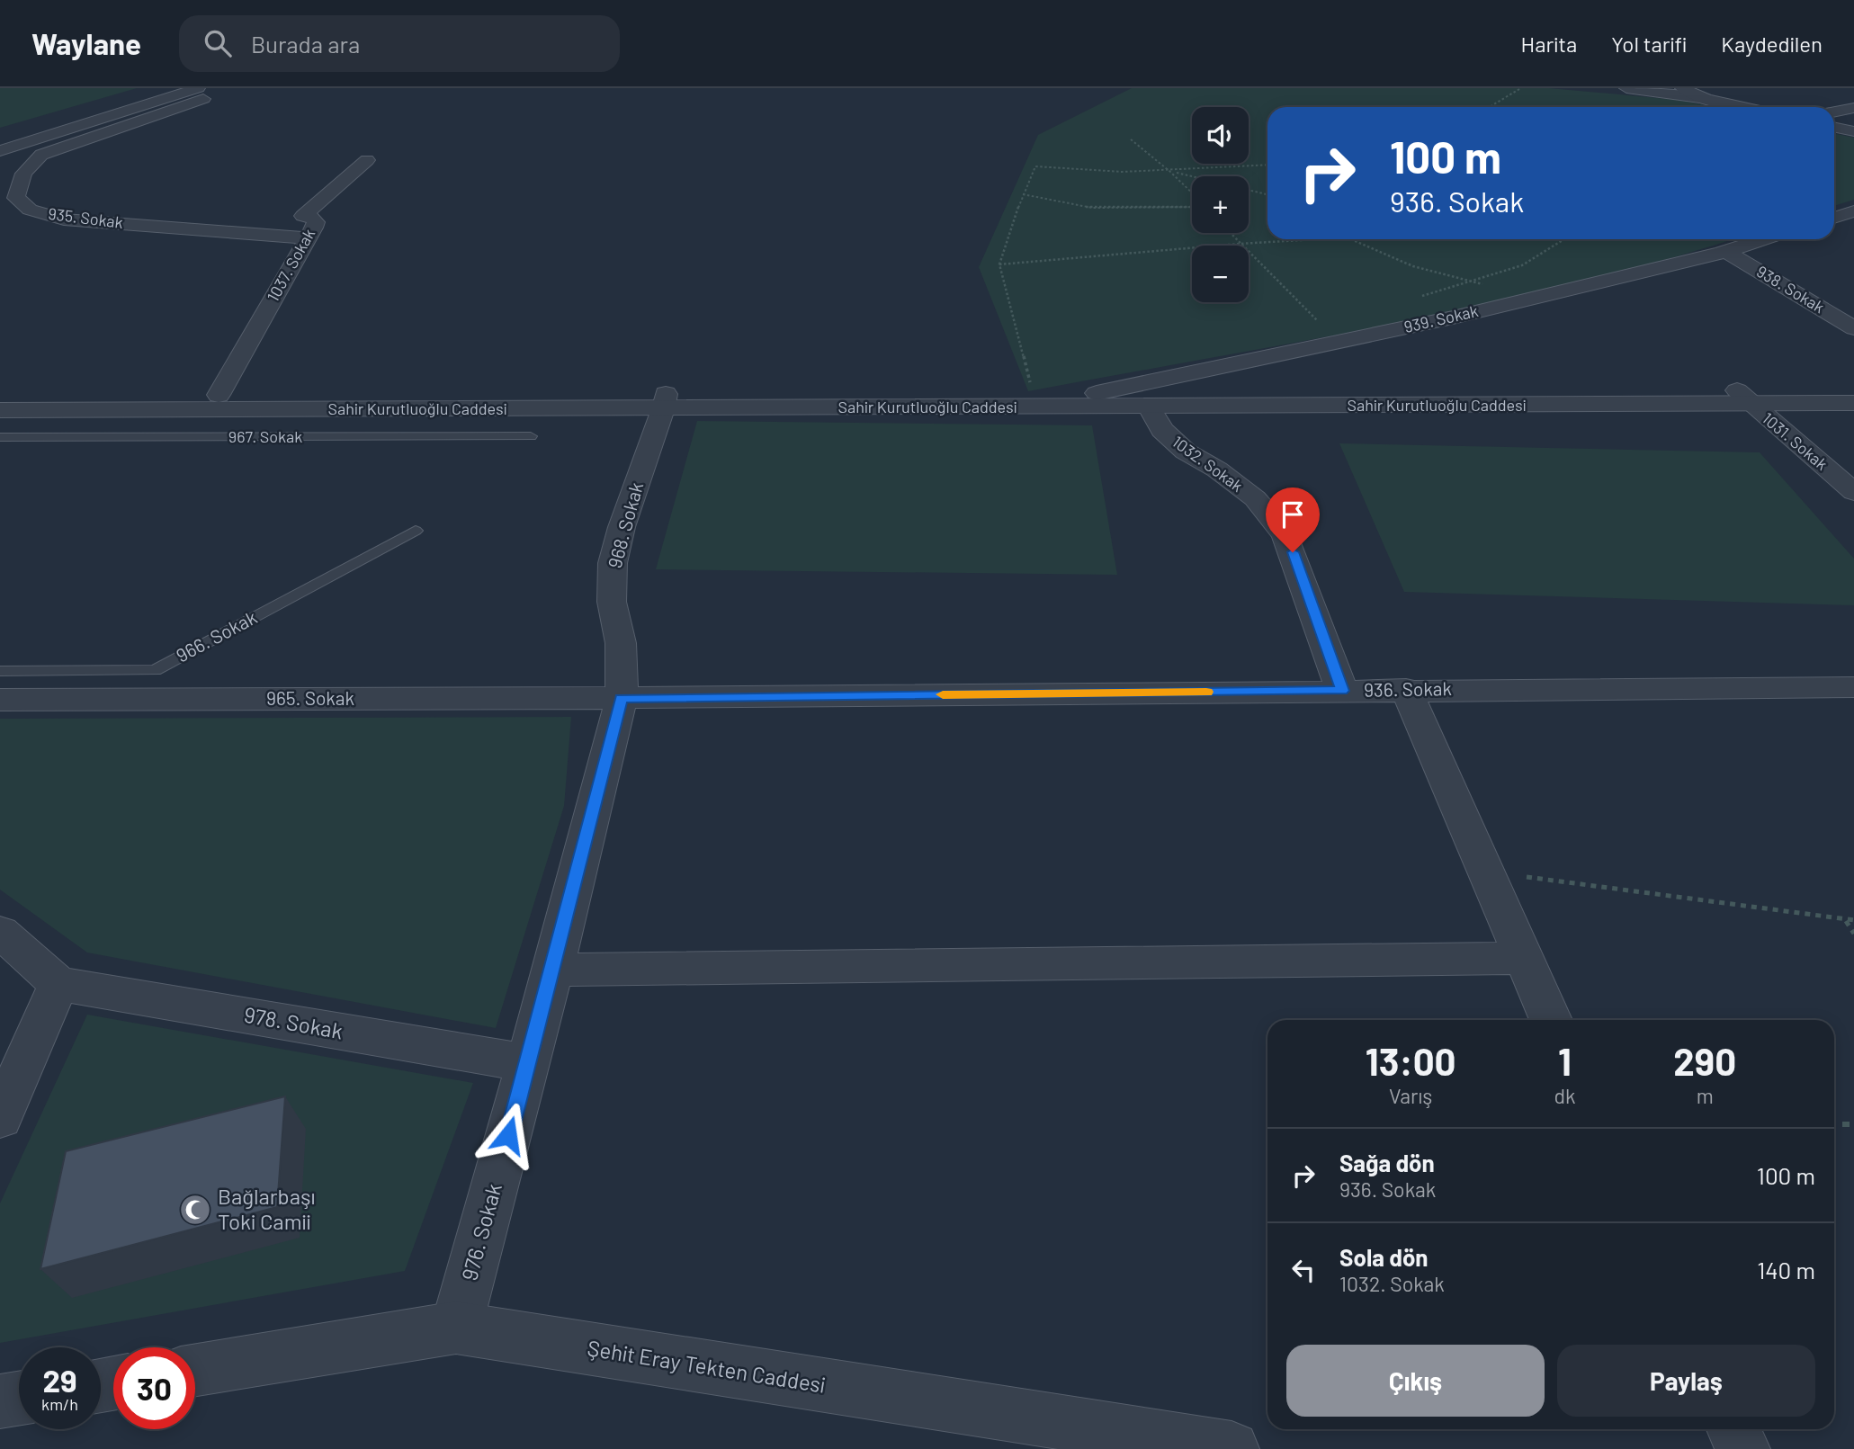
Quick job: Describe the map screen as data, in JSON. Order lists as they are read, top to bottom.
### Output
{
  "streets": {
    "street": [
      "935. Sokak",
      "1037. Sokak",
      "938. Sokak",
      "939. Sokak",
      "Sahir Kurutluoğlu Caddesi",
      "1031. Sokak",
      "1032. Sokak",
      "968. Sokak",
      "936. Sokak",
      "965. Sokak",
      "978. Sokak",
      "976. Sokak",
      "Şehit Eray Tekten Caddesi"
    ],
    "lane": ["967. Sokak", "966. Sokak"]
  },
  "crossings": [
    ["935. Sokak", "1037. Sokak"],
    ["1037. Sokak", "Sahir Kurutluoğlu Caddesi"],
    ["938. Sokak", "939. Sokak"],
    ["939. Sokak", "Sahir Kurutluoğlu Caddesi"],
    ["Sahir Kurutluoğlu Caddesi", "1031. Sokak"],
    ["Sahir Kurutluoğlu Caddesi", "1032. Sokak"],
    ["Sahir Kurutluoğlu Caddesi", "968. Sokak"],
    ["1032. Sokak", "936. Sokak"],
    ["968. Sokak", "936. Sokak"],
    ["968. Sokak", "965. Sokak"],
    ["968. Sokak", "976. Sokak"],
    ["936. Sokak", "965. Sokak"],
    ["936. Sokak", "976. Sokak"],
    ["965. Sokak", "976. Sokak"],
    ["978. Sokak", "976. Sokak"],
    ["976. Sokak", "Şehit Eray Tekten Caddesi"]
  ],
  "places": {
    "mosque": ["Bağlarbaşı Toki Camii"]
  },
  "page": {
    "header": "Waylane",
    "search": "Burada ara",
    "nav": ["Harita", "Yol tarifi", "Kaydedilen"],
    "map_buttons": ["+", "−"],
    "turn": ["100 m", "936. Sokak"],
    "eta": [
      "13:00",
      "Varış",
      "1",
      "dk",
      "290",
      "m"
    ],
    "list": [
      {
        "name": "Sağa dön",
        "note": "936. Sokak",
        "value": "100 m"
      },
      {
        "name": "Sola dön",
        "note": "1032. Sokak",
        "value": "140 m"
      }
    ],
    "buttons": ["Çıkış", "Paylaş"],
    "speed": "29 km/h",
    "limit": "30"
  }
}
